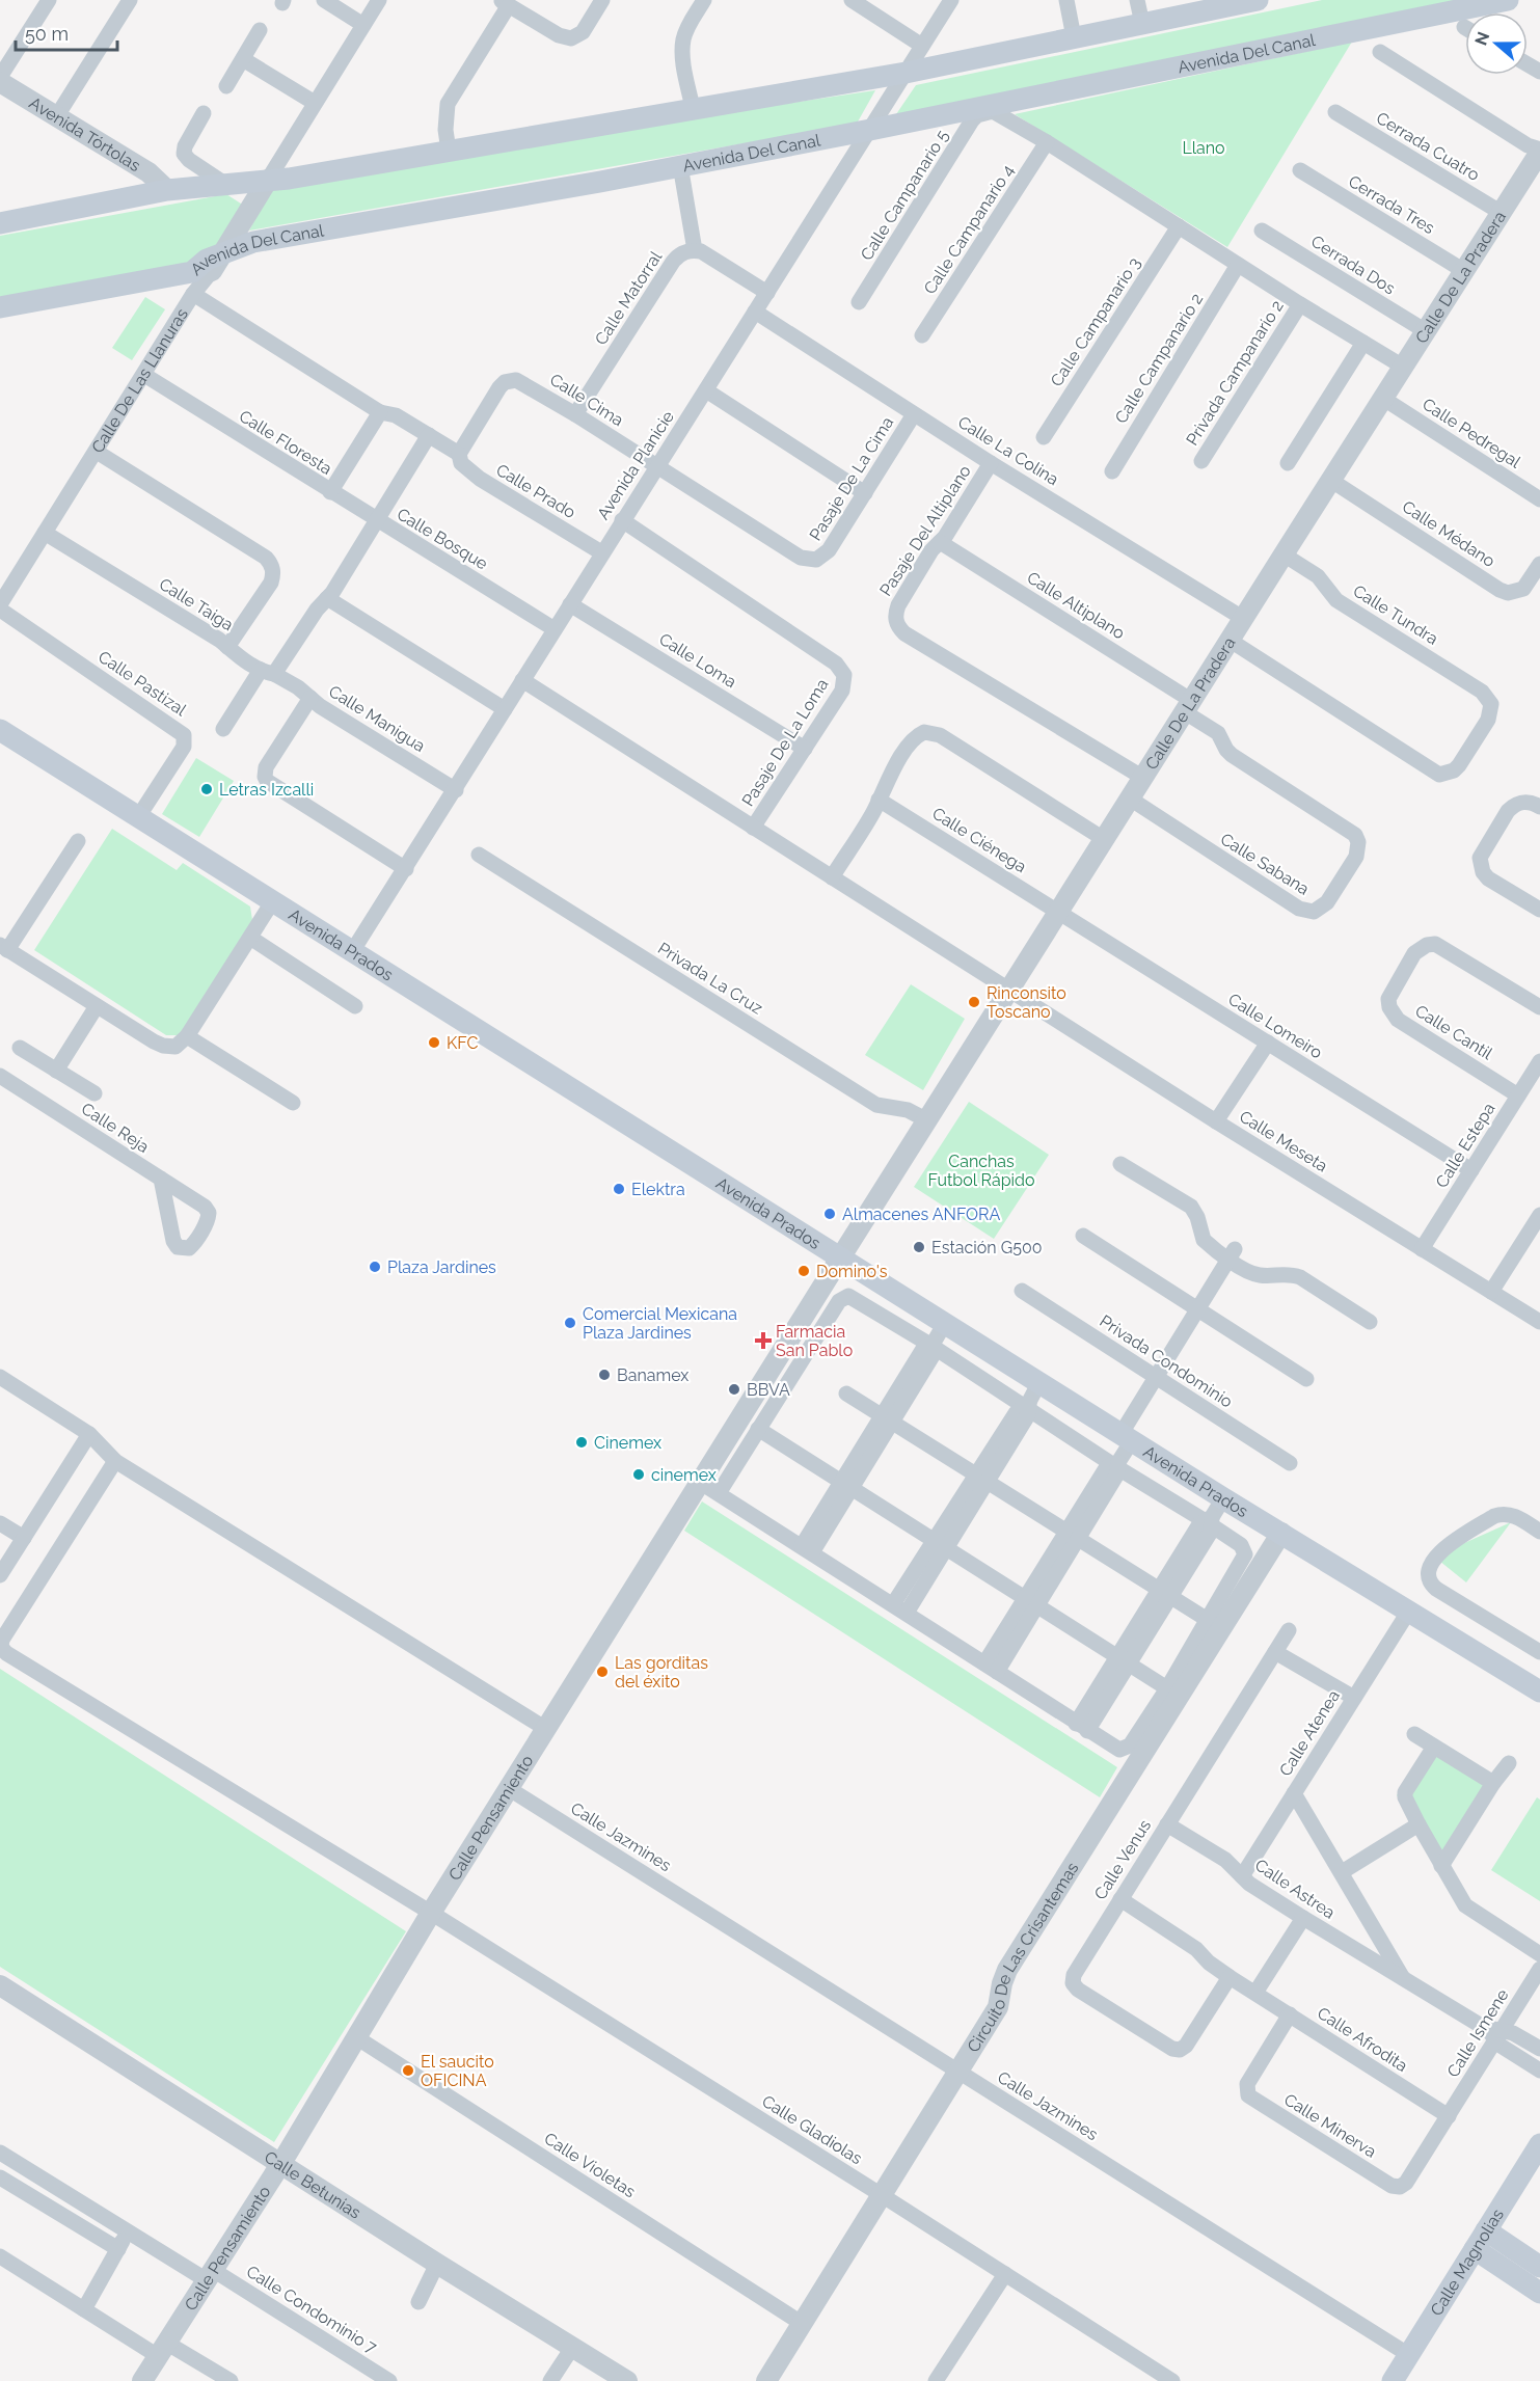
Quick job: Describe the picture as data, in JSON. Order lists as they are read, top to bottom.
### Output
{
  "streets": {
    "main road": ["Avenida Del Canal", "Avenida Prados", "Calle Magnolias"],
    "street": [
      "Avenida Tórtolas",
      "Cerrada Cuatro",
      "Calle Campanario 5",
      "Cerrada Tres",
      "Calle Campanario 4",
      "Cerrada Dos",
      "Calle De La Pradera",
      "Calle Matorral",
      "Calle Campanario 3",
      "Calle Campanario 2",
      "Privada Campanario 2",
      "Calle De Las Llanuras",
      "Calle Cima",
      "Calle Pedregal",
      "Calle Floresta",
      "Calle La Colina",
      "Avenida Planicie",
      "Pasaje De La Cima",
      "Calle Prado",
      "Pasaje Del Altiplano",
      "Calle Médano",
      "Calle Bosque",
      "Calle Taiga",
      "Calle Altiplano",
      "Calle Tundra",
      "Calle Loma",
      "Calle Pastizal",
      "Calle Manigua",
      "Pasaje De La Loma",
      "Calle Ciénega",
      "Calle Sabana",
      "Privada La Cruz",
      "Calle Lomeiro",
      "Calle Cantil",
      "Calle Reja",
      "Calle Meseta",
      "Calle Estepa",
      "Privada Condominio",
      "Calle Atenea",
      "Calle Pensamiento",
      "Calle Jazmines",
      "Calle Venus",
      "Calle Astrea",
      "Circuito De Las Crisantemas",
      "Calle Ismene",
      "Calle Afrodita",
      "Calle Minerva",
      "Calle Gladiolas",
      "Calle Violetas",
      "Calle Betunias",
      "Calle Condominio 7"
    ]
  },
  "crossings": [
    ["Avenida Del Canal", "Calle De Las Llanuras"],
    ["Avenida Del Canal", "Avenida Planicie"],
    ["Cerrada Cuatro", "Calle De La Pradera"],
    ["Calle Campanario 5", "Calle Campanario 4"],
    ["Cerrada Tres", "Calle De La Pradera"],
    ["Cerrada Dos", "Calle De La Pradera"],
    ["Calle De La Pradera", "Calle Pedregal"],
    ["Calle De La Pradera", "Calle La Colina"],
    ["Calle De La Pradera", "Pasaje Del Altiplano"],
    ["Calle De La Pradera", "Calle Médano"],
    ["Calle De La Pradera", "Calle Altiplano"],
    ["Calle De La Pradera", "Calle Tundra"],
    ["Calle De La Pradera", "Calle Ciénega"],
    ["Calle De La Pradera", "Calle Sabana"],
    ["Calle De La Pradera", "Avenida Prados"],
    ["Calle De La Pradera", "Privada La Cruz"],
    ["Calle De La Pradera", "Calle Lomeiro"],
    ["Calle De La Pradera", "Calle Meseta"],
    ["Calle De La Pradera", "Calle Pensamiento"],
    ["Calle Matorral", "Calle Cima"],
    ["Calle De Las Llanuras", "Calle Floresta"],
    ["Calle De Las Llanuras", "Calle Taiga"],
    ["Calle Cima", "Avenida Planicie"],
    ["Calle Cima", "Pasaje De La Cima"],
    ["Calle Cima", "Calle Prado"],
    ["Calle Floresta", "Calle Prado"],
    ["Calle La Colina", "Avenida Planicie"],
    ["Calle La Colina", "Pasaje De La Cima"],
    ["Calle La Colina", "Pasaje Del Altiplano"],
    ["Avenida Planicie", "Calle Prado"],
    ["Avenida Planicie", "Calle Bosque"],
    ["Avenida Planicie", "Calle Loma"],
    ["Avenida Planicie", "Calle Manigua"],
    ["Avenida Planicie", "Pasaje De La Loma"],
    ["Avenida Planicie", "Avenida Prados"],
    ["Avenida Planicie", "Calle Meseta"],
    ["Pasaje Del Altiplano", "Calle Altiplano"],
    ["Calle Altiplano", "Calle Sabana"],
    ["Calle Loma", "Pasaje De La Loma"],
    ["Calle Pastizal", "Avenida Prados"],
    ["Pasaje De La Loma", "Calle Meseta"],
    ["Calle Ciénega", "Calle Lomeiro"],
    ["Avenida Prados", "Calle Atenea"],
    ["Avenida Prados", "Calle Pensamiento"],
    ["Avenida Prados", "Circuito De Las Crisantemas"],
    ["Calle Lomeiro", "Calle Estepa"],
    ["Calle Cantil", "Calle Estepa"],
    ["Calle Meseta", "Calle Estepa"],
    ["Calle Atenea", "Calle Astrea"],
    ["Calle Pensamiento", "Calle Jazmines"],
    ["Calle Pensamiento", "Calle Gladiolas"],
    ["Calle Pensamiento", "Calle Violetas"],
    ["Calle Pensamiento", "Calle Betunias"],
    ["Calle Pensamiento", "Calle Condominio 7"],
    ["Calle Jazmines", "Circuito De Las Crisantemas"],
    ["Calle Jazmines", "Calle Magnolias"],
    ["Calle Venus", "Calle Astrea"],
    ["Calle Venus", "Calle Afrodita"],
    ["Calle Astrea", "Calle Ismene"],
    ["Circuito De Las Crisantemas", "Calle Gladiolas"],
    ["Circuito De Las Crisantemas", "Calle Violetas"],
    ["Calle Ismene", "Calle Afrodita"],
    ["Calle Ismene", "Calle Minerva"],
    ["Calle Afrodita", "Calle Minerva"]
  ],
  "parks": ["Llano", "Canchas Futbol Rápido"],
  "places": {
    "other": [
      "Letras Izcalli",
      "Rinconsito Toscano",
      "KFC",
      "Elektra",
      "Almacenes ANFORA",
      "Estación G500",
      "Plaza Jardines",
      "Domino's",
      "Comercial Mexicana Plaza Jardines",
      "Banamex",
      "BBVA",
      "Cinemex",
      "cinemex",
      "Las gorditas del éxito",
      "El saucito OFICINA"
    ],
    "health": ["Farmacia San Pablo"]
  },
  "scale_bar": "50 m",
  "north": "left"
}
